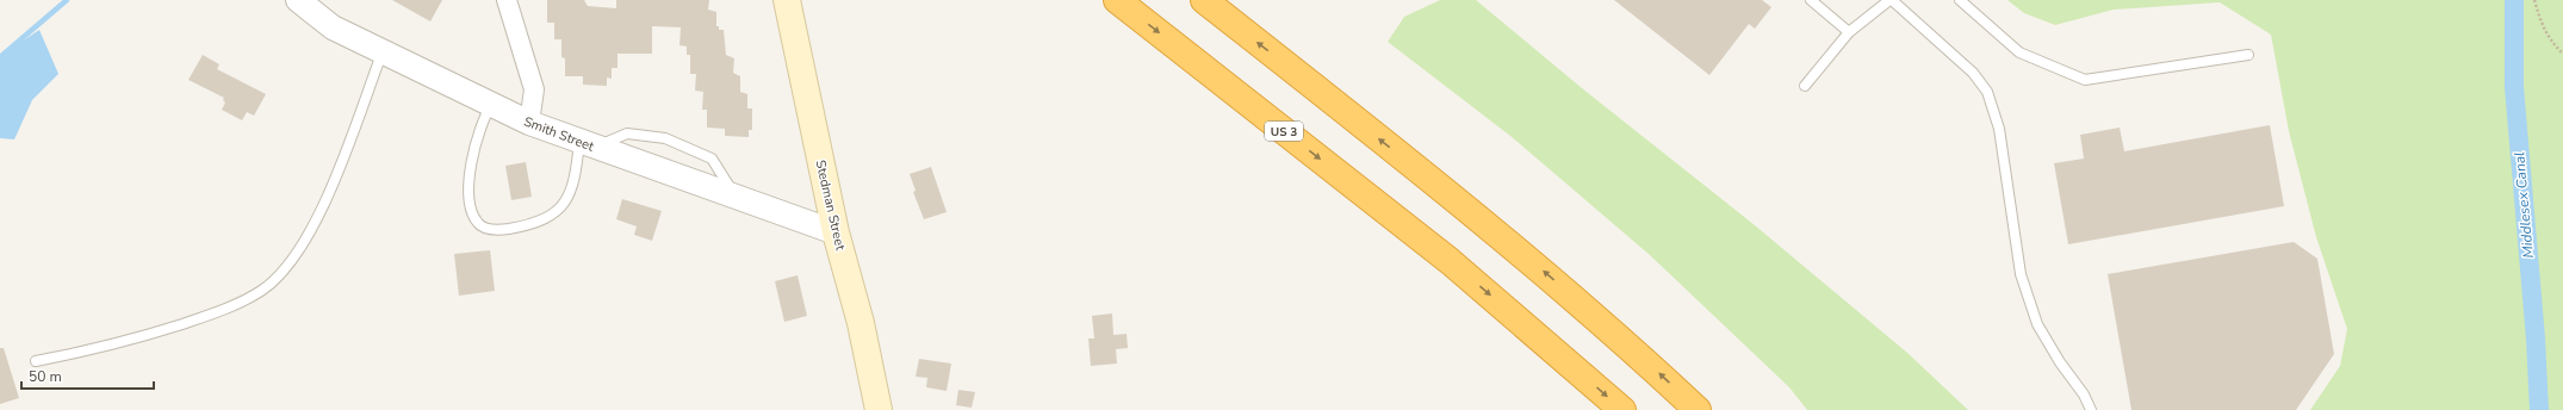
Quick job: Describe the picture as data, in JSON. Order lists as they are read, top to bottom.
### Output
{
  "streets": {
    "highway": ["US 3"],
    "main road": ["Stedman Street"],
    "street": ["Smith Street"]
  },
  "crossings": [
    ["Smith Street", "Stedman Street"]
  ],
  "water": ["Middlesex Canal"],
  "scale_bar": "50 m"
}
